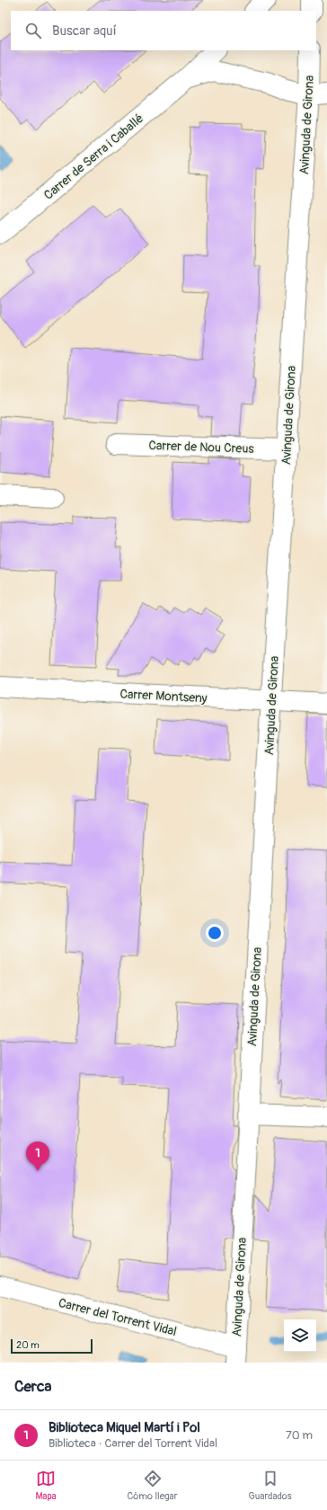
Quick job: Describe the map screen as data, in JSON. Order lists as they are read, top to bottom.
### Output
{
  "streets": {
    "street": [
      "Avinguda de Girona",
      "Carrer de Serra i Caballé",
      "Carrer de Nou Creus",
      "Carrer Montseny",
      "Carrer del Torrent Vidal"
    ]
  },
  "crossings": [
    ["Avinguda de Girona", "Carrer de Serra i Caballé"],
    ["Avinguda de Girona", "Carrer de Nou Creus"],
    ["Avinguda de Girona", "Carrer Montseny"],
    ["Avinguda de Girona", "Carrer del Torrent Vidal"]
  ],
  "scale_bar": "20 m",
  "page": {
    "search": "Buscar aquí",
    "pins": "1",
    "scale": "20 m",
    "heading": "Cerca",
    "list": [
      {
        "mark": "1",
        "name": "Biblioteca Miquel Martí i Pol",
        "note": "Biblioteca · Carrer del Torrent Vidal",
        "value": "70 m"
      }
    ],
    "nav": ["Mapa", "Cómo llegar", "Guardados"]
  }
}
